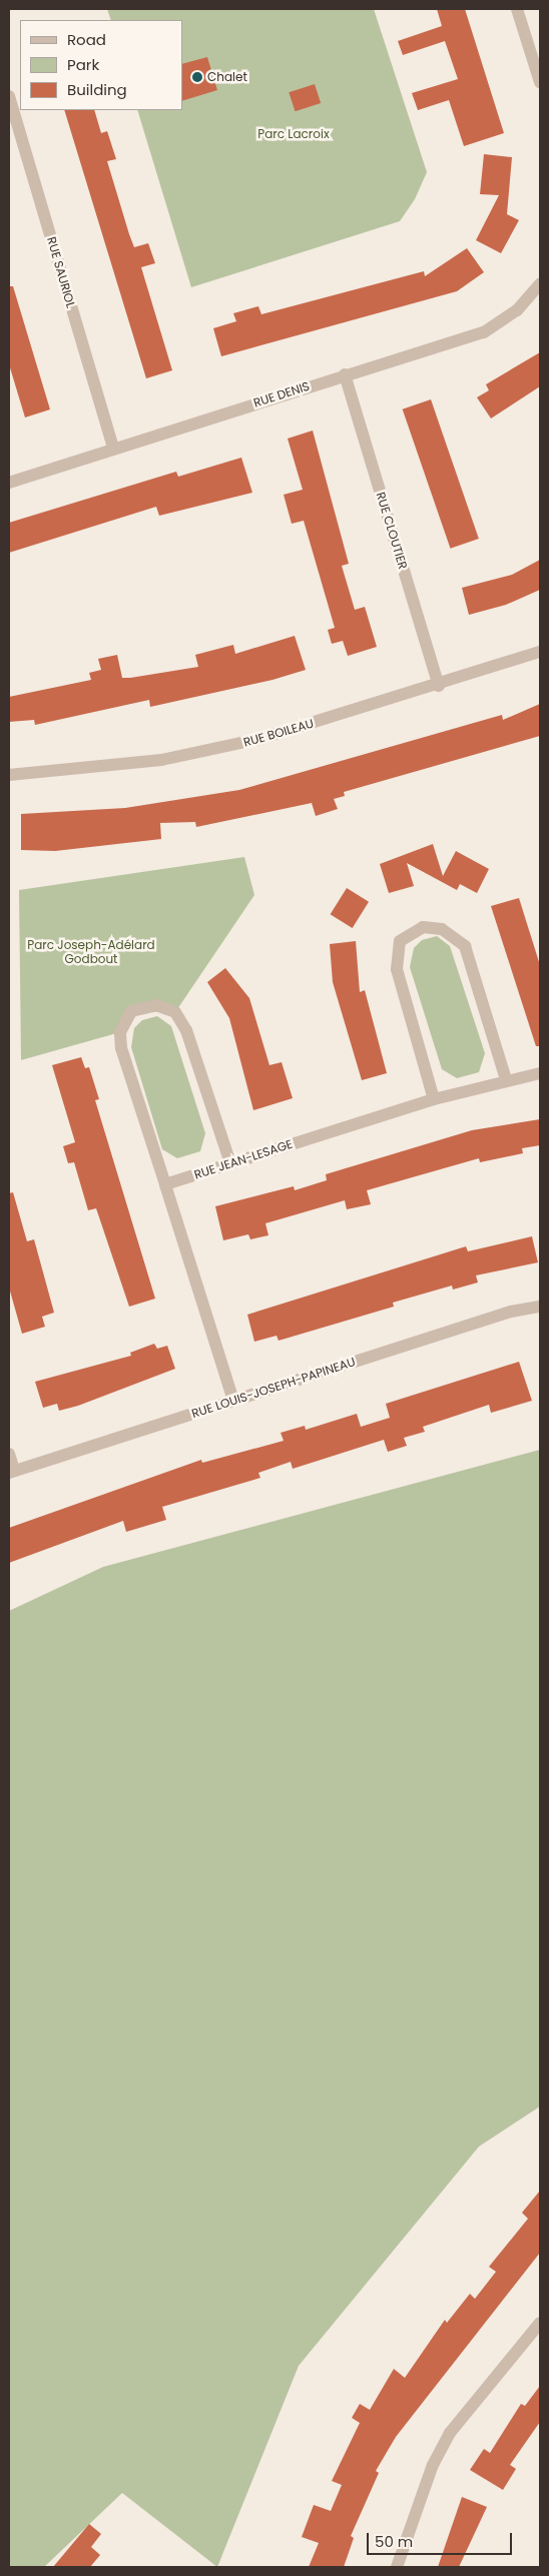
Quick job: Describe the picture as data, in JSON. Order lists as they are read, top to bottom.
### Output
{
  "streets": {
    "street": [
      "RUE SAURIOL",
      "RUE DENIS",
      "RUE CLOUTIER",
      "RUE BOILEAU",
      "RUE JEAN-LESAGE",
      "RUE LOUIS-JOSEPH-PAPINEAU"
    ]
  },
  "crossings": [
    ["RUE SAURIOL", "RUE DENIS"],
    ["RUE DENIS", "RUE CLOUTIER"],
    ["RUE CLOUTIER", "RUE BOILEAU"]
  ],
  "parks": ["Parc Lacroix", "Parc Joseph-Adélard Godbout"],
  "places": ["Chalet"],
  "legend": ["Road", "Park", "Building"],
  "scale_bar": "50 m"
}
